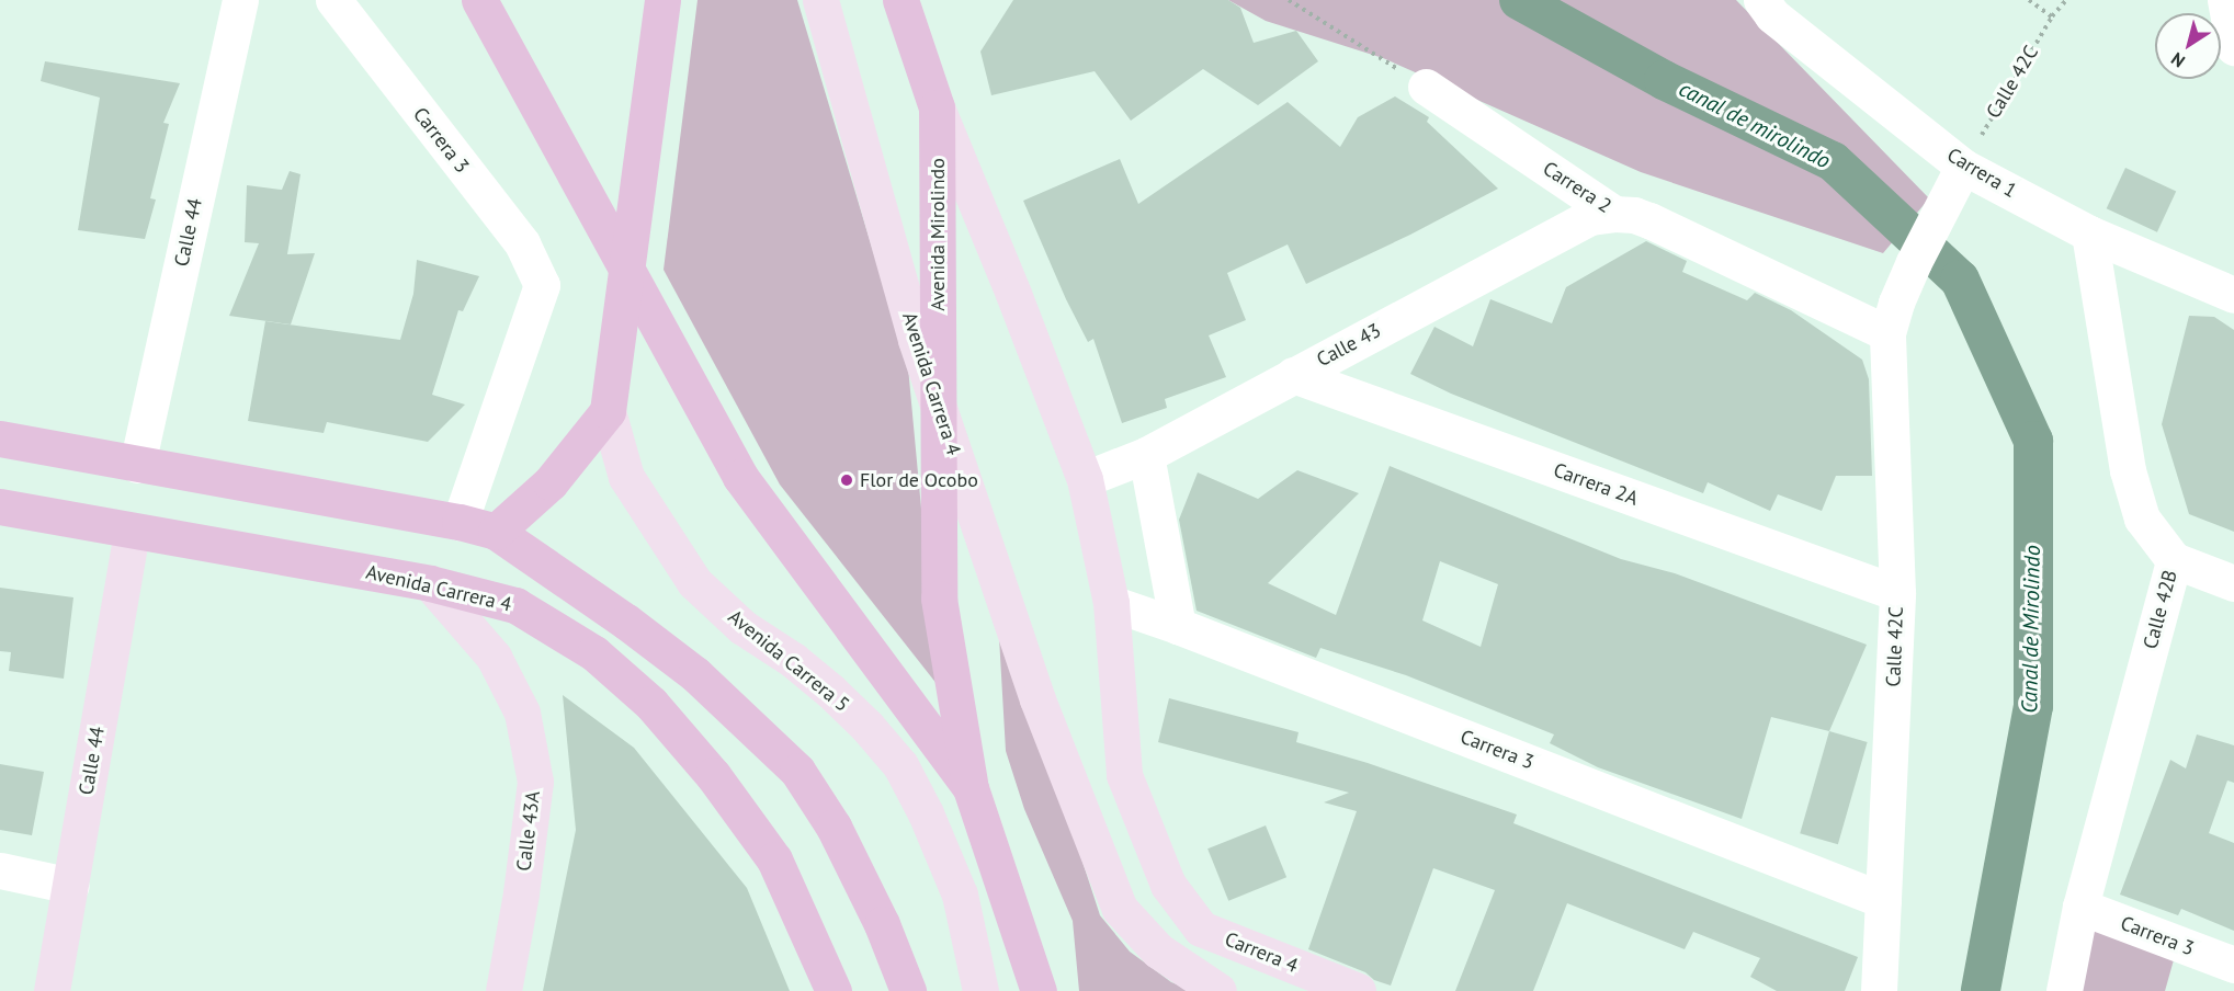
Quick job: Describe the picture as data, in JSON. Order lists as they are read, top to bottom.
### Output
{
  "streets": {
    "main road": [
      "Calle 44",
      "Avenida Mirolindo",
      "Avenida Carrera 4",
      "Avenida Carrera 5",
      "Calle 43A",
      "Carrera 4"
    ],
    "street": [
      "Calle 42C",
      "Carrera 3",
      "Carrera 1",
      "Carrera 2",
      "Calle 43",
      "Carrera 2A",
      "Calle 42B"
    ]
  },
  "crossings": [
    ["Calle 42C", "Carrera 3"],
    ["Calle 42C", "Carrera 1"],
    ["Calle 42C", "Carrera 2"],
    ["Calle 42C", "Carrera 2A"],
    ["Carrera 3", "Calle 42B"],
    ["Carrera 3", "Carrera 4"],
    ["Carrera 1", "Calle 42B"],
    ["Carrera 2", "Calle 43"],
    ["Calle 44", "Avenida Carrera 4"],
    ["Calle 43", "Carrera 2A"],
    ["Avenida Carrera 4", "Calle 43A"]
  ],
  "water": ["canal de mirolindo", "Canal de Mirolindo"],
  "places": ["Flor de Ocobo"],
  "north": "bottom left"
}
